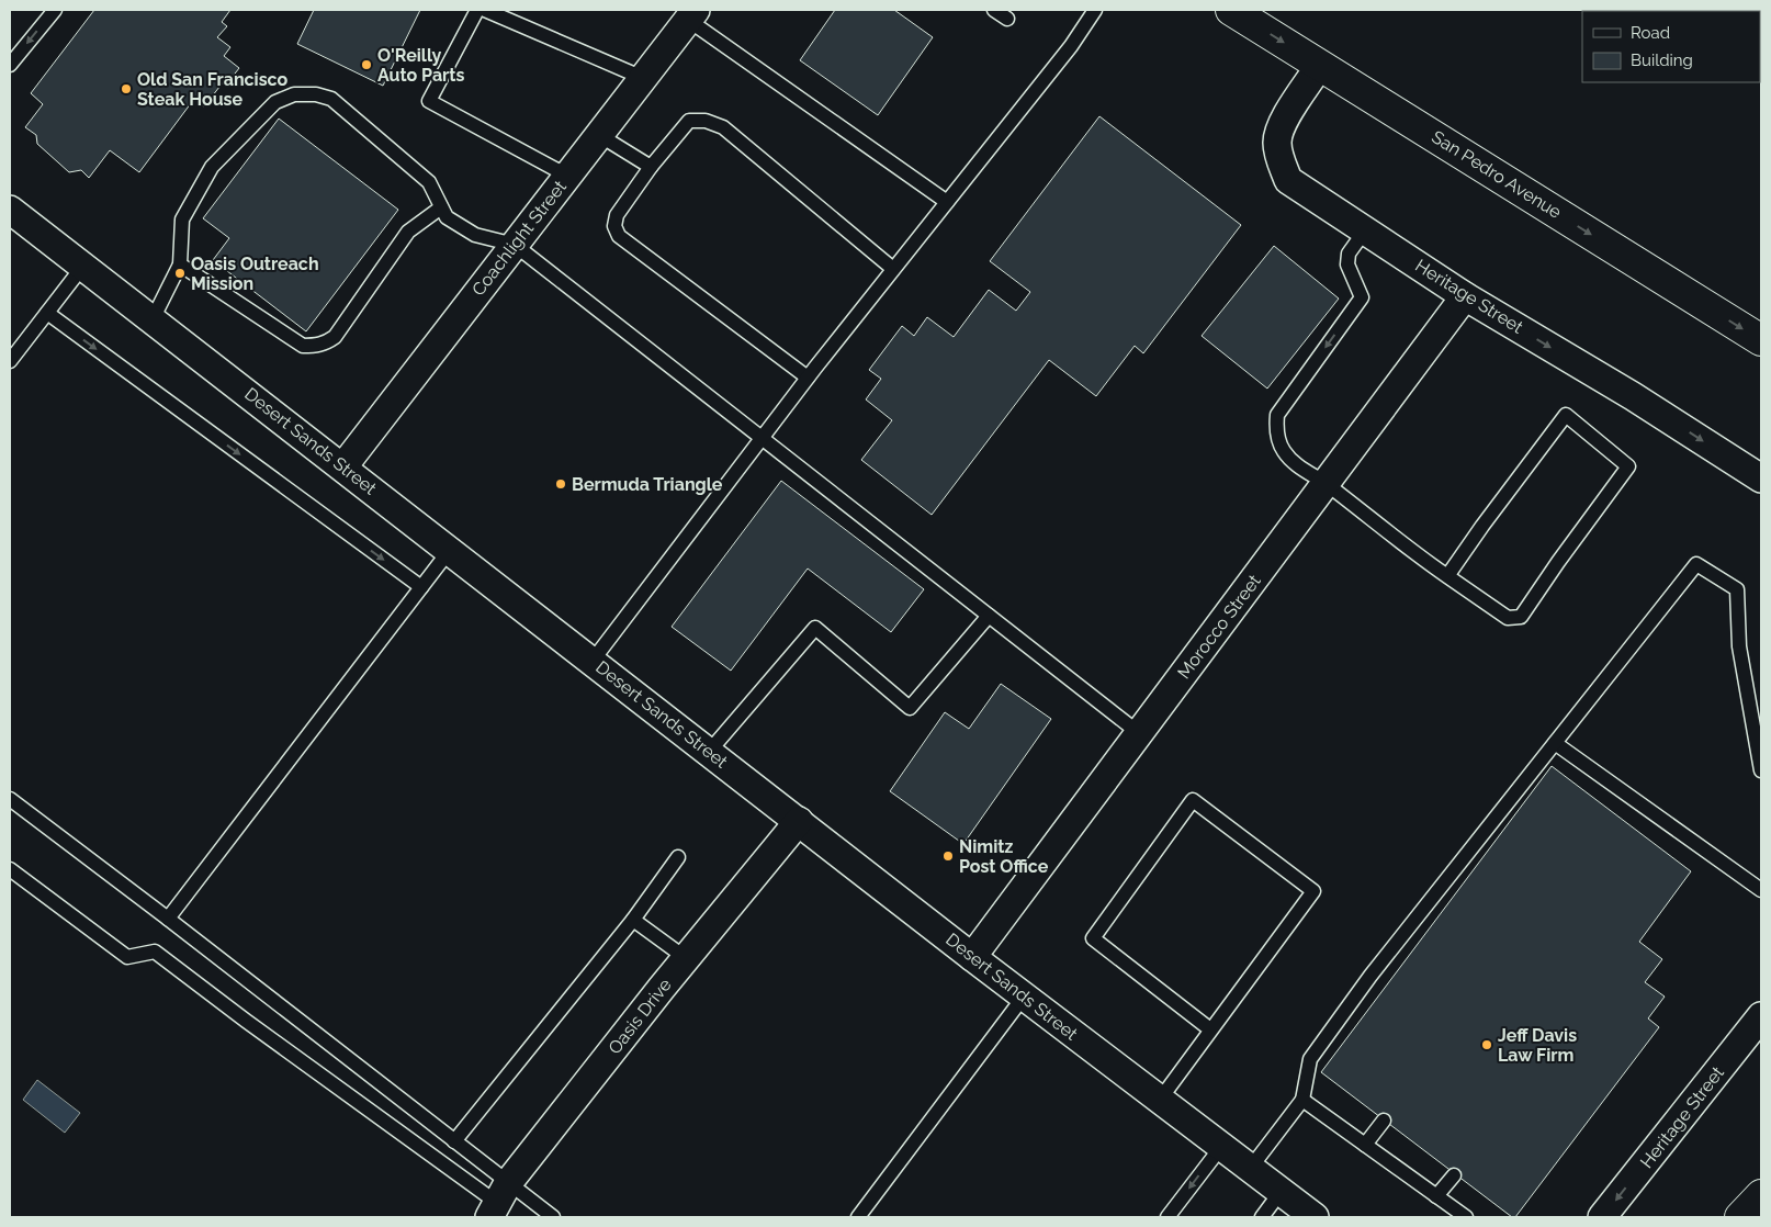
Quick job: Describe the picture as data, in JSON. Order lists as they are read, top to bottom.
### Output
{
  "streets": {
    "main road": ["San Pedro Avenue"],
    "street": [
      "Coachlight Street",
      "Heritage Street",
      "Desert Sands Street",
      "Morocco Street",
      "Oasis Drive"
    ]
  },
  "crossings": [
    ["San Pedro Avenue", "Heritage Street"],
    ["Coachlight Street", "Desert Sands Street"],
    ["Heritage Street", "Morocco Street"],
    ["Desert Sands Street", "Morocco Street"],
    ["Desert Sands Street", "Oasis Drive"]
  ],
  "one_way": ["San Pedro Avenue"],
  "places": [
    "O'Reilly Auto Parts",
    "Old San Francisco Steak House",
    "Oasis Outreach Mission",
    "Bermuda Triangle",
    "Nimitz Post Office",
    "Jeff Davis Law Firm"
  ],
  "legend": ["Road", "Building"]
}
